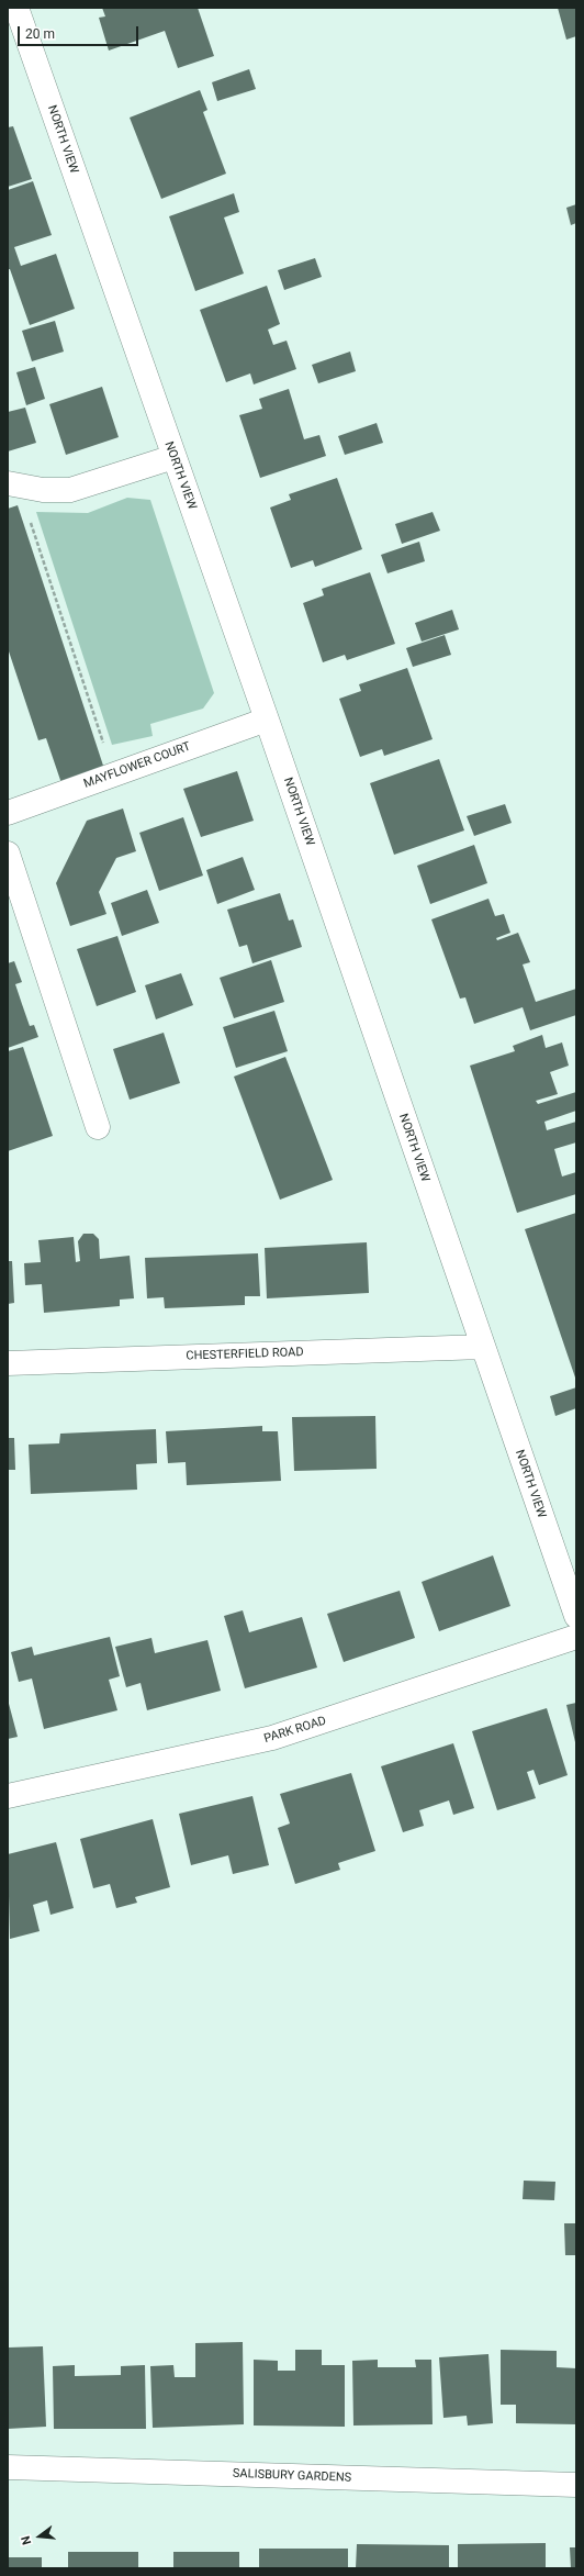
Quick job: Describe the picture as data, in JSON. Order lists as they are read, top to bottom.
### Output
{
  "streets": {
    "street": [
      "NORTH VIEW",
      "MAYFLOWER COURT",
      "CHESTERFIELD ROAD",
      "PARK ROAD",
      "SALISBURY GARDENS"
    ]
  },
  "crossings": [
    ["NORTH VIEW", "MAYFLOWER COURT"],
    ["NORTH VIEW", "CHESTERFIELD ROAD"]
  ],
  "scale_bar": "20 m",
  "north": "left"
}
